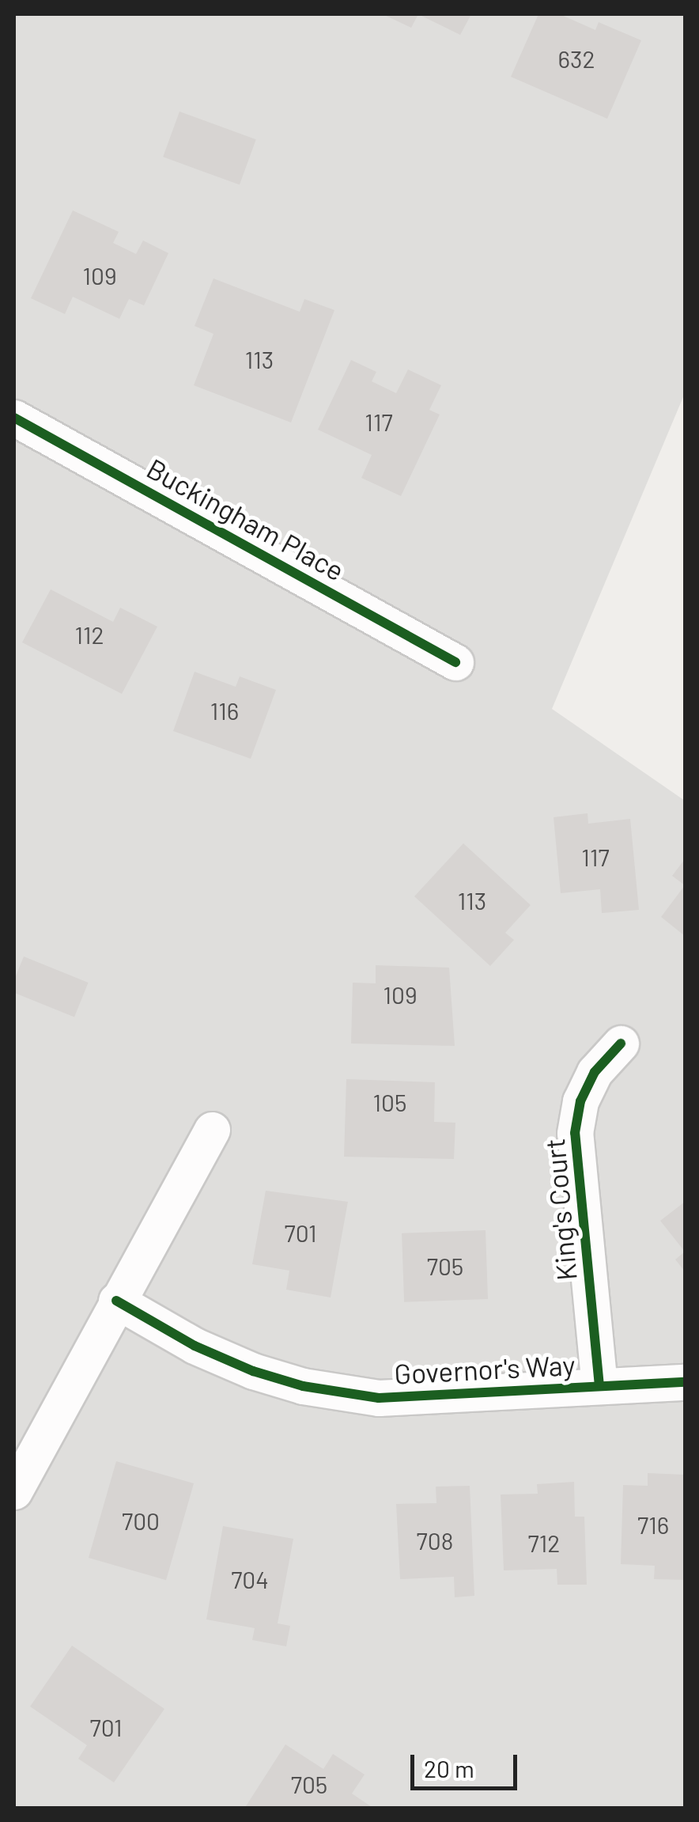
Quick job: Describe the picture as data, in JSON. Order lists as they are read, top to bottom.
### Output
{
  "streets": {
    "street": ["Buckingham Place", "King's Court", "Governor's Way"]
  },
  "crossings": [
    ["King's Court", "Governor's Way"]
  ],
  "house_numbers": [
    "632",
    "109",
    "113",
    "117",
    "112",
    "116",
    "117",
    "113",
    "109",
    "105",
    "701",
    "705",
    "700",
    "716",
    "708",
    "712",
    "704",
    "701",
    "705"
  ],
  "scale_bar": "20 m"
}
